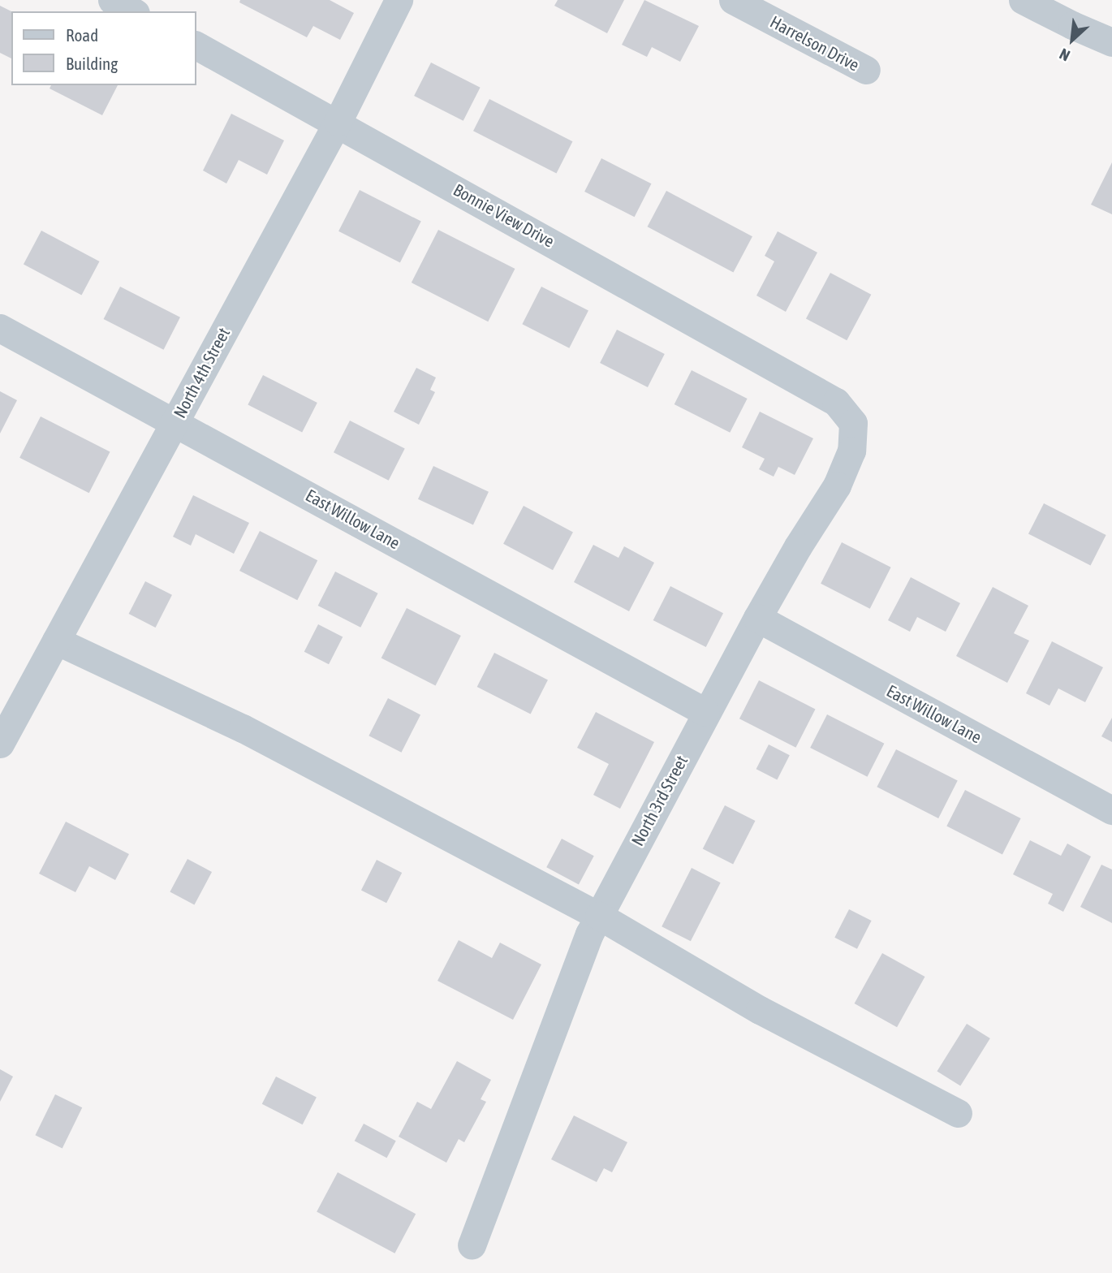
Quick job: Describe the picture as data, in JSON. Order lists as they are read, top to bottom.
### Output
{
  "streets": {
    "street": [
      "Harrelson Drive",
      "Bonnie View Drive",
      "North 4th Street",
      "East Willow Lane",
      "North 3rd Street"
    ]
  },
  "crossings": [
    ["Bonnie View Drive", "North 4th Street"],
    ["Bonnie View Drive", "North 3rd Street"],
    ["North 4th Street", "East Willow Lane"],
    ["East Willow Lane", "North 3rd Street"]
  ],
  "legend": ["Road", "Building"],
  "north": "bottom left"
}
